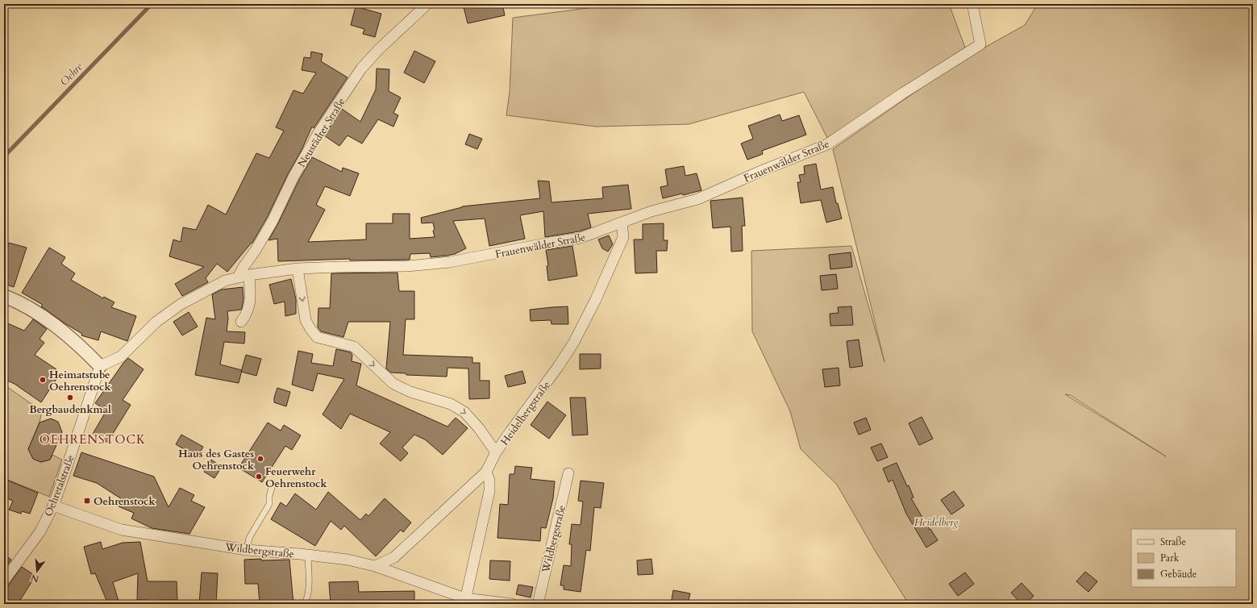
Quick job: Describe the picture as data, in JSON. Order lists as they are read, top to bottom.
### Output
{
  "streets": {
    "street": [
      "Neustädter Straße",
      "Frauenwälder Straße",
      "Heidelbergstraße",
      "Oehretalstraße",
      "Wildbergstraße"
    ]
  },
  "crossings": [
    ["Neustädter Straße", "Frauenwälder Straße"],
    ["Frauenwälder Straße", "Heidelbergstraße"],
    ["Frauenwälder Straße", "Oehretalstraße"],
    ["Heidelbergstraße", "Wildbergstraße"],
    ["Oehretalstraße", "Wildbergstraße"]
  ],
  "districts": ["OEHRENSTOCK"],
  "water": ["Oehre"],
  "parks": ["Heidelberg"],
  "places": {
    "other": [
      "Heimatstube Oehrenstock",
      "Bergbaudenkmal",
      "Haus des Gastes Oehrenstock",
      "Feuerwehr Oehrenstock"
    ],
    "transit": ["Oehrenstock"]
  },
  "legend": ["Straße", "Park", "Gebäude"],
  "north": "bottom"
}
